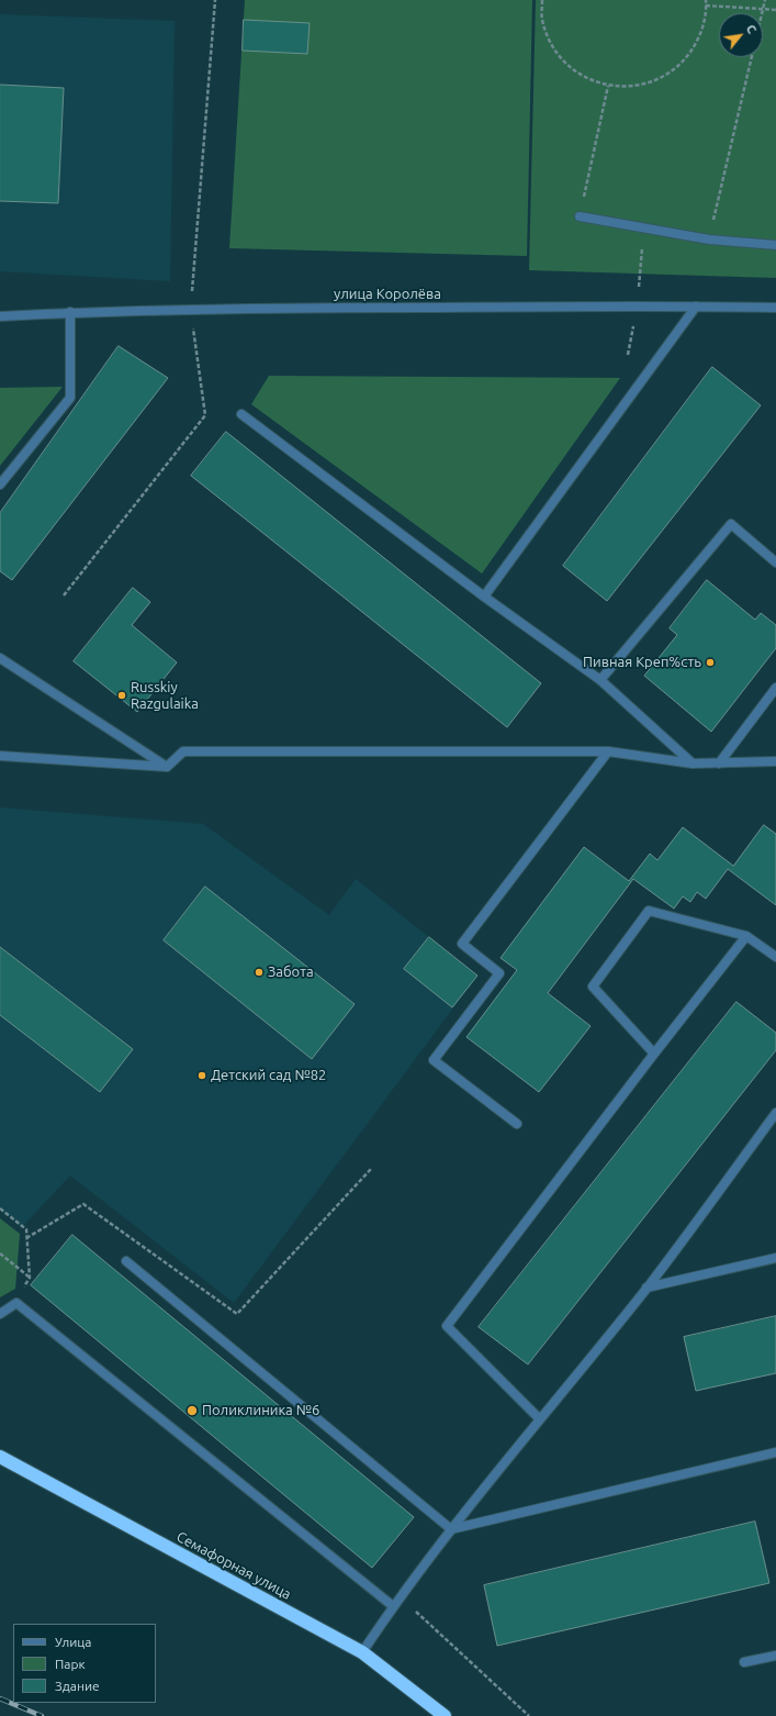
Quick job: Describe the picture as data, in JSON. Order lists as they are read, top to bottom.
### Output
{
  "streets": {
    "highway": ["Семафорная улица"],
    "street": ["улица Королёва"]
  },
  "places": [
    "Пивная Креп%сть",
    "Russkiy Razgulaika",
    "Забота",
    "Детский сад №82",
    "Поликлиника №6"
  ],
  "legend": ["Улица", "Парк", "Здание"],
  "north": "top right"
}
